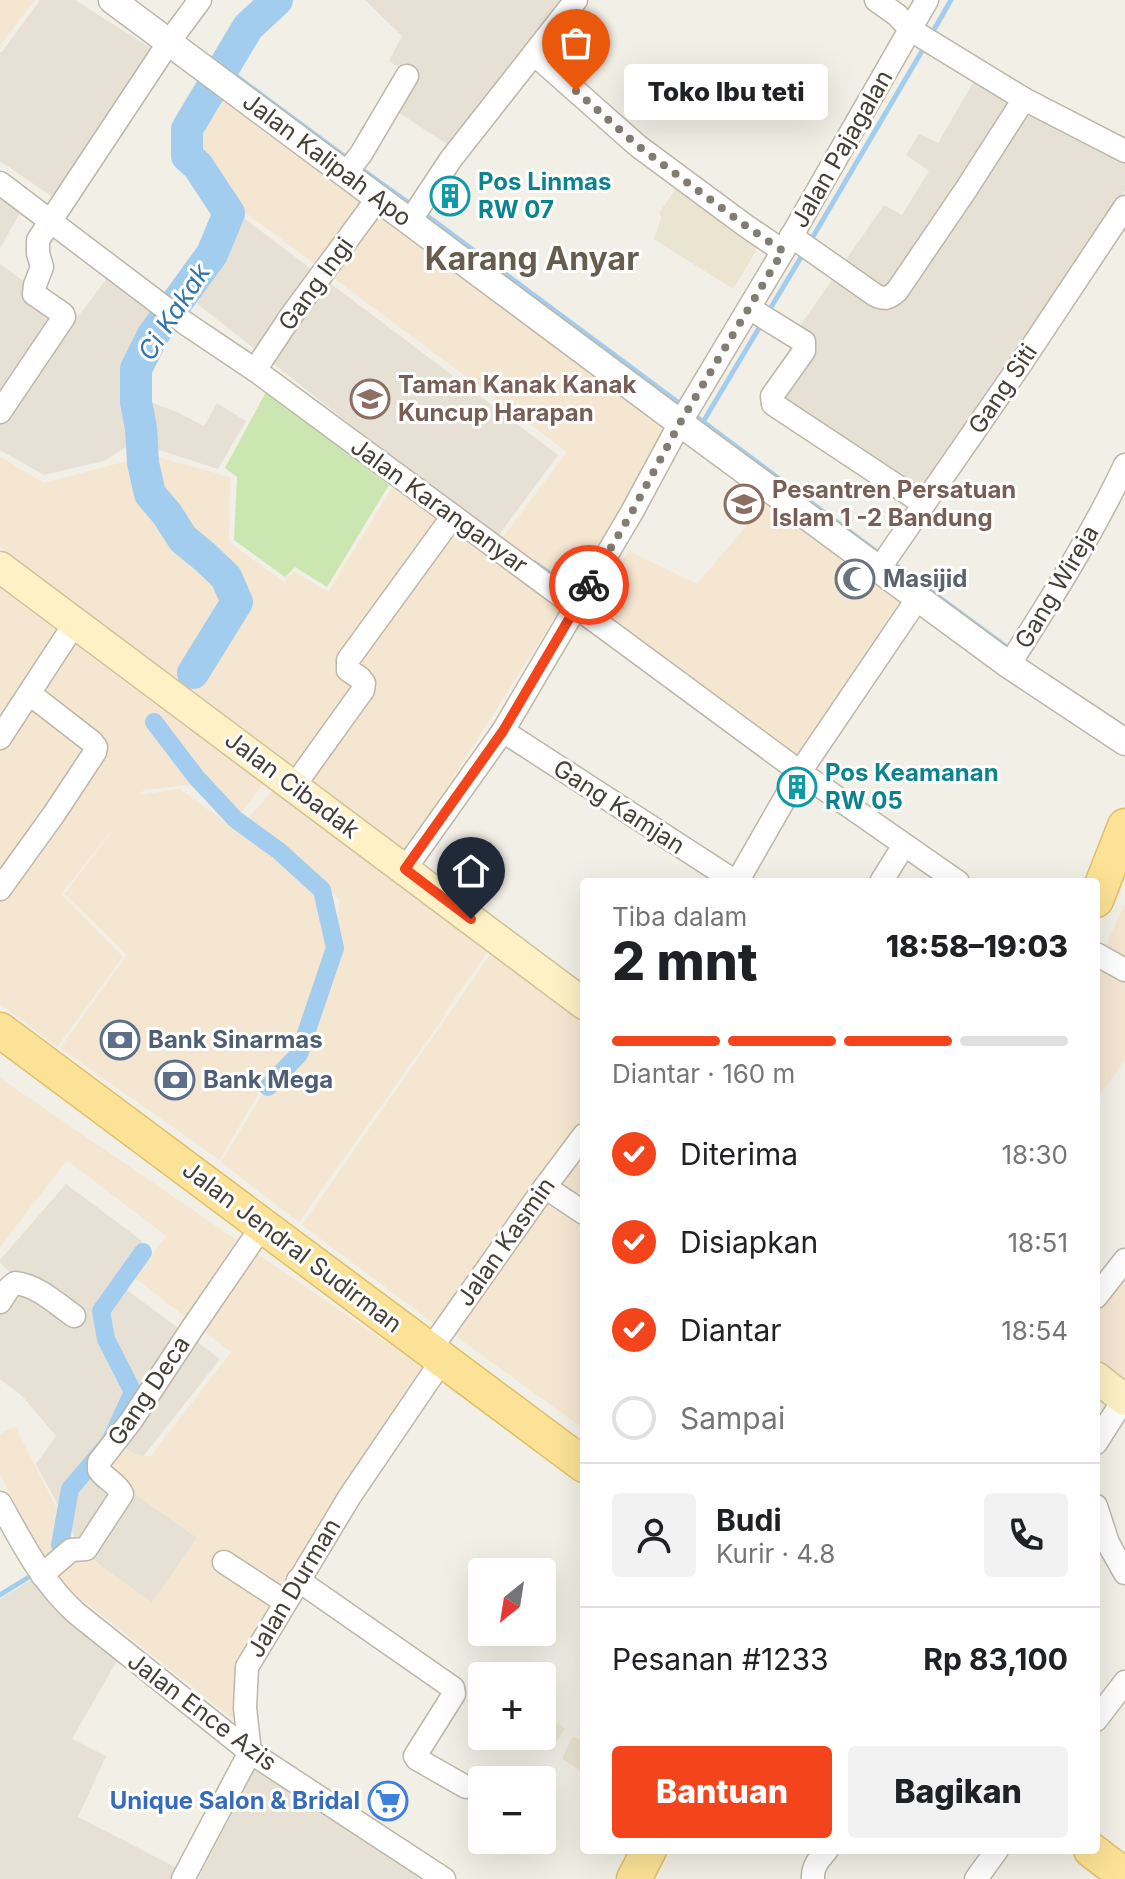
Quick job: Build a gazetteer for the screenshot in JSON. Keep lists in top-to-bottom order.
{
  "streets": {
    "main road": ["Jalan Cibadak", "Jalan Jendral Sudirman"],
    "street": [
      "Jalan Pajagalan",
      "Jalan Kalipah Apo",
      "Gang Ingi",
      "Gang Siti",
      "Jalan Karanganyar",
      "Gang Wireja",
      "Gang Kamjan",
      "Jalan Kasmin",
      "Gang Deca",
      "Jalan Durman",
      "Jalan Ence Azis"
    ]
  },
  "crossings": [
    ["Jalan Pajagalan", "Jalan Kalipah Apo"],
    ["Jalan Pajagalan", "Jalan Karanganyar"],
    ["Jalan Pajagalan", "Jalan Cibadak"],
    ["Jalan Pajagalan", "Gang Kamjan"],
    ["Jalan Kalipah Apo", "Gang Ingi"],
    ["Jalan Kalipah Apo", "Gang Siti"],
    ["Jalan Kalipah Apo", "Gang Wireja"],
    ["Gang Ingi", "Jalan Karanganyar"],
    ["Jalan Kasmin", "Jalan Jendral Sudirman"],
    ["Jalan Kasmin", "Jalan Durman"],
    ["Jalan Jendral Sudirman", "Gang Deca"],
    ["Jalan Jendral Sudirman", "Jalan Durman"],
    ["Gang Deca", "Jalan Ence Azis"],
    ["Jalan Durman", "Jalan Ence Azis"]
  ],
  "districts": ["Karang Anyar"],
  "water": ["Ci Kakak"],
  "places": {
    "other": ["Toko Ibu teti"],
    "building": ["Pos Linmas RW 07", "Pos Keamanan RW 05"],
    "school or university": ["Taman Kanak Kanak Kuncup Harapan", "Pesantren Persatuan Islam 1 -2 Bandung"],
    "mosque": ["Masijid"],
    "bank": ["Bank Sinarmas", "Bank Mega"],
    "supermarket": ["Unique Salon & Bridal"]
  },
  "north": "bottom left",
  "page": {
    "bubble": "Toko Ibu teti",
    "heading": ["2 mnt", "Tiba dalam", "18:58–19:03"],
    "panel": [
      "Budi",
      "Kurir · 4.8",
      "Pesanan #1233",
      "Rp 83,100"
    ],
    "bar": "Diantar · 160 m",
    "list": [
      ["Diterima", "18:30"],
      ["Disiapkan", "18:51"],
      ["Diantar", "18:54"],
      "Sampai"
    ],
    "map_buttons": ["+", "−"],
    "buttons": ["Bantuan", "Bagikan"]
  }
}
